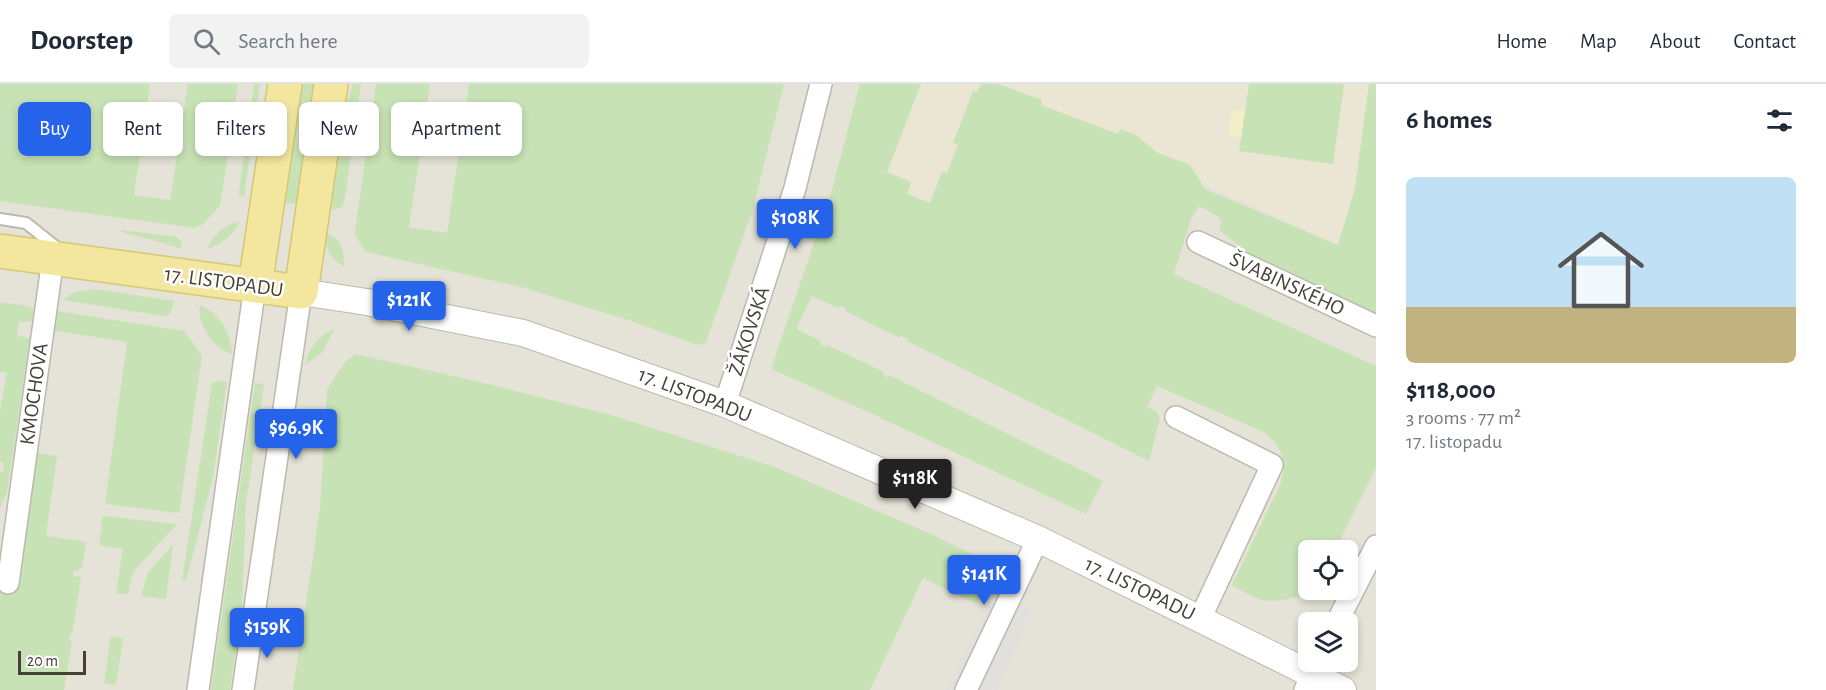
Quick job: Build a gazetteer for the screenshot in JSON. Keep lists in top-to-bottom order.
{
  "streets": {
    "main road": ["17. LISTOPADU"],
    "street": ["ŠVABINSKÉHO", "ŽÁKOVSKÁ", "KMOCHOVA"]
  },
  "crossings": [
    ["17. LISTOPADU", "ŽÁKOVSKÁ"],
    ["17. LISTOPADU", "KMOCHOVA"]
  ],
  "scale_bar": "20 m",
  "page": {
    "header": "Doorstep",
    "search": "Search here",
    "nav": [
      "Home",
      "Map",
      "About",
      "Contact"
    ],
    "heading": "6 homes",
    "chip": [
      "Buy",
      "Rent",
      "Filters",
      "New",
      "Apartment"
    ],
    "list": [
      {
        "name": "$118,000",
        "note": "3 rooms · 77 m² · 17. listopadu"
      }
    ],
    "price": [
      "$108K",
      "$121K",
      "$96.9K",
      "$118K",
      "$141K",
      "$159K"
    ],
    "scale": "20 m"
  }
}
